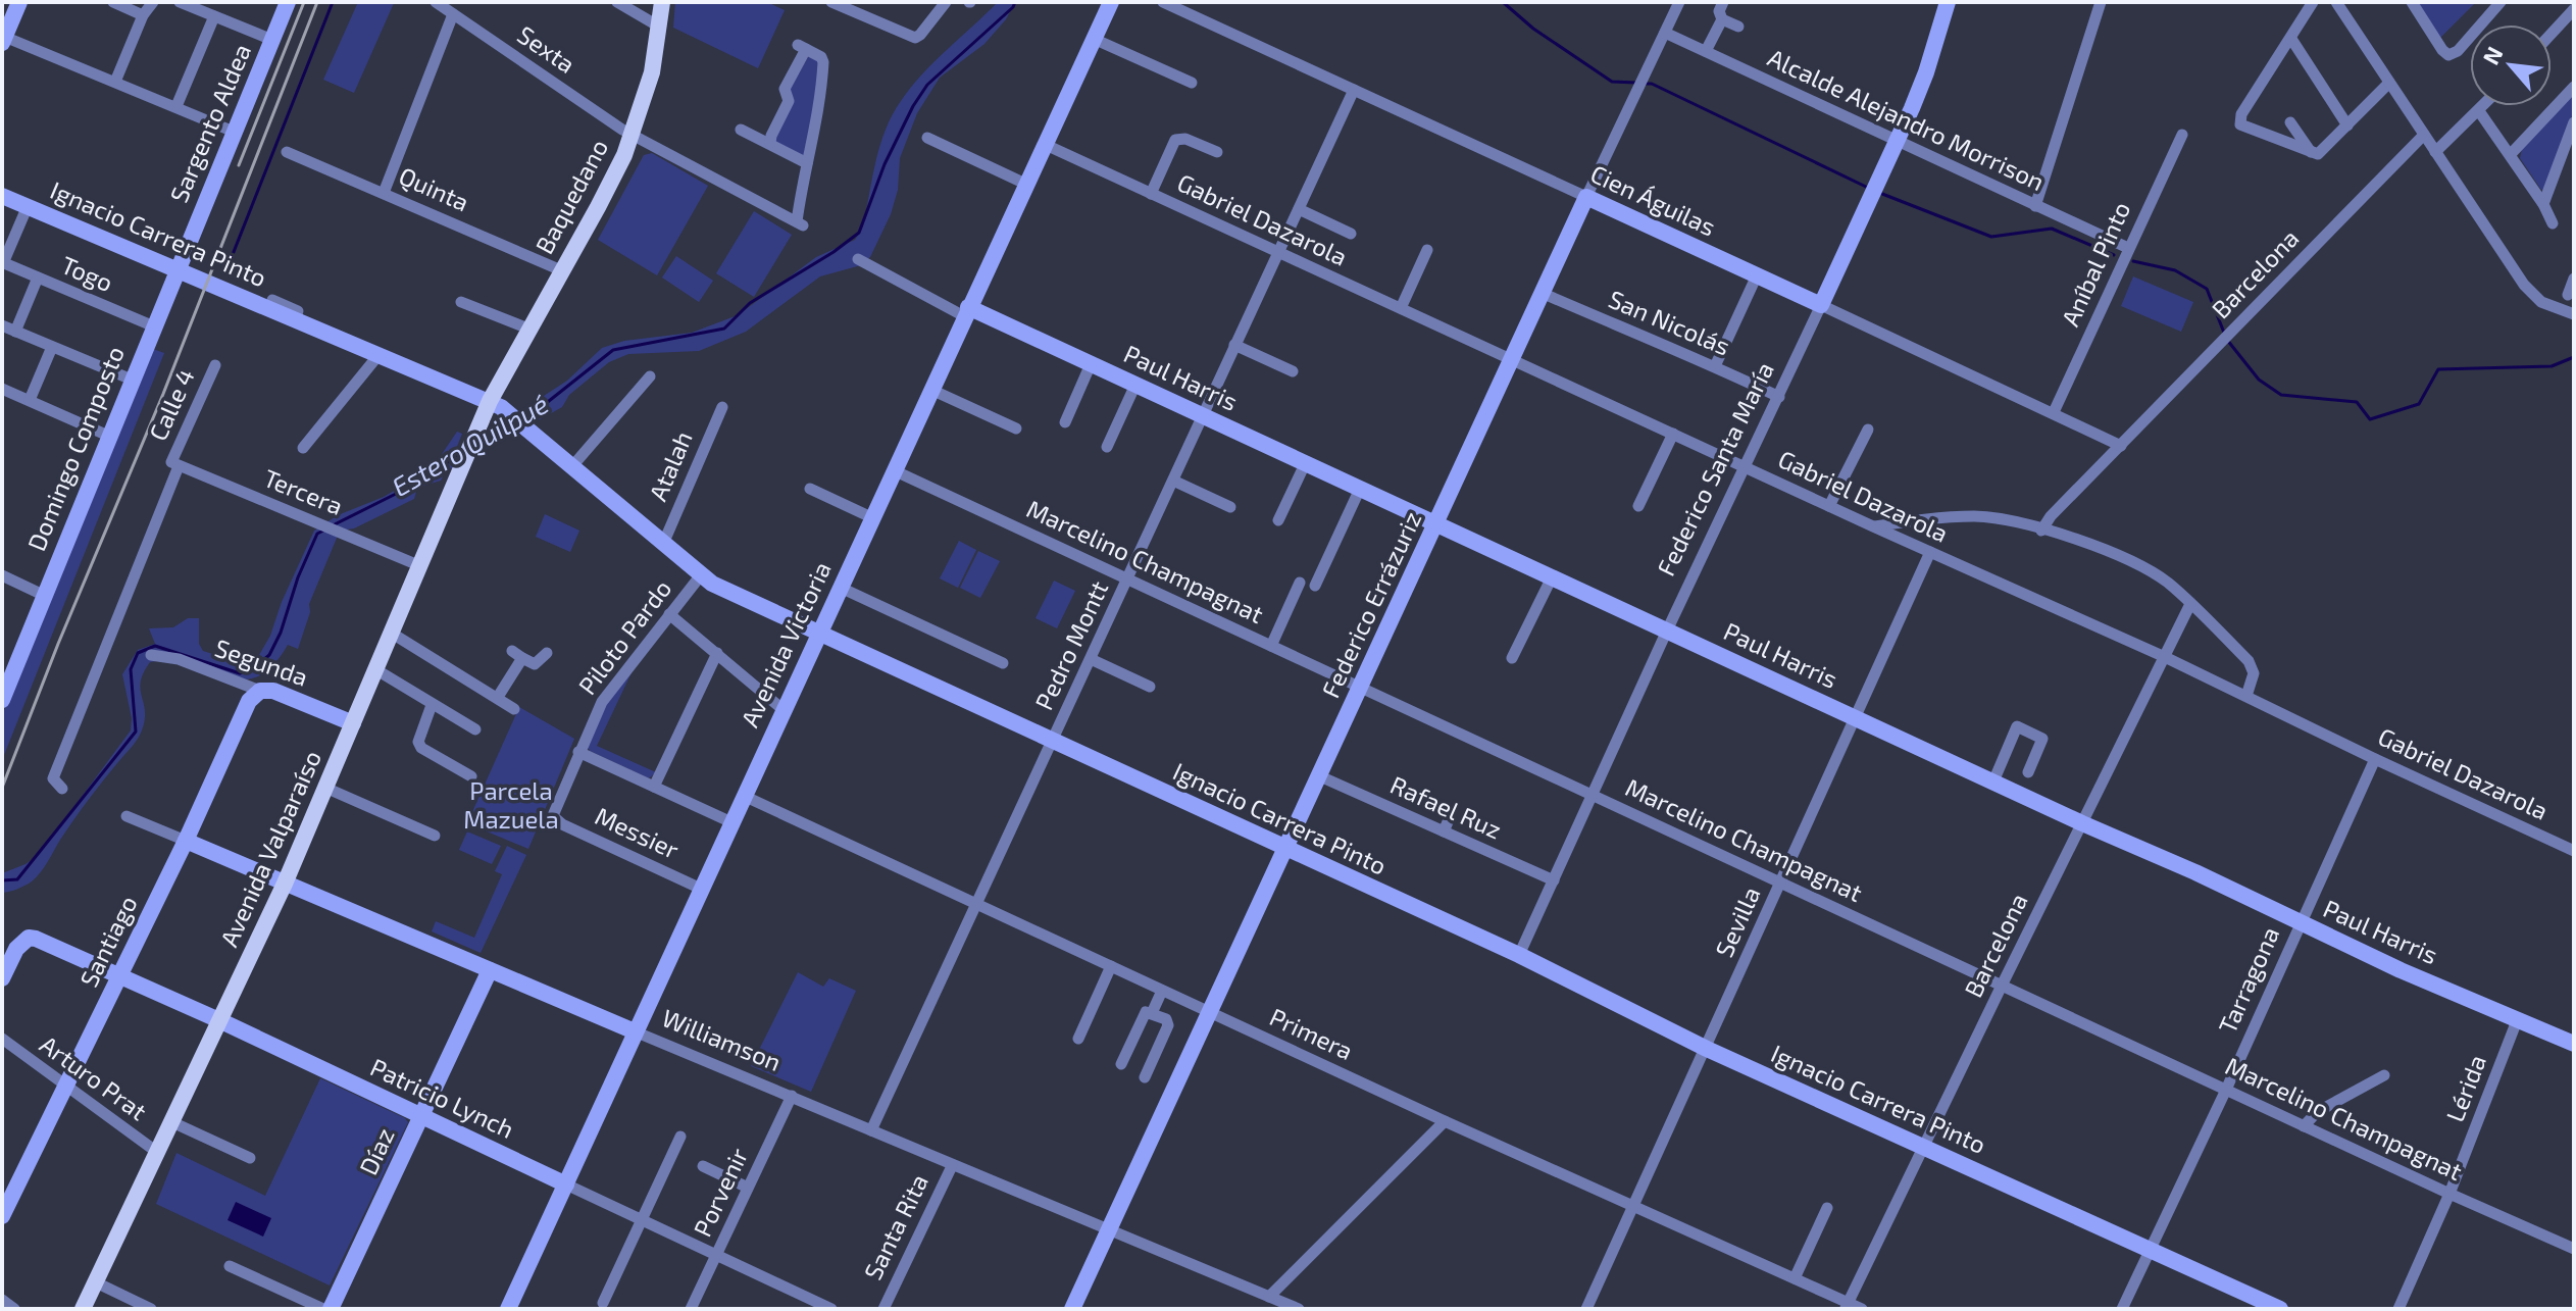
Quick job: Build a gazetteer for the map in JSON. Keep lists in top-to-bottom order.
{
  "streets": {
    "main road": ["Baquedano", "Avenida Valparaíso"],
    "street": [
      "Sexta",
      "Alcalde Alejandro Morrison",
      "Sargento Aldea",
      "Quinta",
      "Cien Águilas",
      "Gabriel Dazarola",
      "Ignacio Carrera Pinto",
      "Aníbal Pinto",
      "Togo",
      "Barcelona",
      "San Nicolás",
      "Paul Harris",
      "Calle 4",
      "Domingo Composto",
      "Atalah",
      "Federico Santa María",
      "Tercera",
      "Marcelino Champagnat",
      "Federico Errázuriz",
      "Piloto Pardo",
      "Avenida Victoria",
      "Pedro Montt",
      "Segunda",
      "Rafael Ruz",
      "Messier",
      "Sevilla",
      "Santiago",
      "Tarragona",
      "Primera",
      "Williamson",
      "Arturo Prat",
      "Lérida",
      "Patricio Lynch",
      "Díaz",
      "Porvenir",
      "Santa Rita"
    ]
  },
  "crossings": [
    ["Sexta", "Baquedano"],
    ["Alcalde Alejandro Morrison", "Aníbal Pinto"],
    ["Alcalde Alejandro Morrison", "Federico Santa María"],
    ["Alcalde Alejandro Morrison", "Federico Errázuriz"],
    ["Sargento Aldea", "Domingo Composto"],
    ["Quinta", "Baquedano"],
    ["Baquedano", "Ignacio Carrera Pinto"],
    ["Baquedano", "Avenida Valparaíso"],
    ["Cien Águilas", "Aníbal Pinto"],
    ["Cien Águilas", "Barcelona"],
    ["Cien Águilas", "Federico Santa María"],
    ["Cien Águilas", "Federico Errázuriz"],
    ["Cien Águilas", "Pedro Montt"],
    ["Gabriel Dazarola", "Barcelona"],
    ["Gabriel Dazarola", "Federico Santa María"],
    ["Gabriel Dazarola", "Federico Errázuriz"],
    ["Gabriel Dazarola", "Avenida Victoria"],
    ["Gabriel Dazarola", "Pedro Montt"],
    ["Gabriel Dazarola", "Sevilla"],
    ["Gabriel Dazarola", "Tarragona"],
    ["Ignacio Carrera Pinto", "Barcelona"],
    ["Ignacio Carrera Pinto", "Atalah"],
    ["Ignacio Carrera Pinto", "Federico Santa María"],
    ["Ignacio Carrera Pinto", "Federico Errázuriz"],
    ["Ignacio Carrera Pinto", "Piloto Pardo"],
    ["Ignacio Carrera Pinto", "Avenida Victoria"],
    ["Ignacio Carrera Pinto", "Pedro Montt"],
    ["Ignacio Carrera Pinto", "Avenida Valparaíso"],
    ["Ignacio Carrera Pinto", "Sevilla"],
    ["Ignacio Carrera Pinto", "Tarragona"],
    ["Togo", "Domingo Composto"],
    ["Barcelona", "Paul Harris"],
    ["Barcelona", "Marcelino Champagnat"],
    ["Barcelona", "Primera"],
    ["San Nicolás", "Federico Santa María"],
    ["San Nicolás", "Federico Errázuriz"],
    ["Paul Harris", "Federico Santa María"],
    ["Paul Harris", "Federico Errázuriz"],
    ["Paul Harris", "Avenida Victoria"],
    ["Paul Harris", "Pedro Montt"],
    ["Paul Harris", "Sevilla"],
    ["Paul Harris", "Tarragona"],
    ["Paul Harris", "Lérida"],
    ["Calle 4", "Tercera"],
    ["Federico Santa María", "Marcelino Champagnat"],
    ["Federico Santa María", "Rafael Ruz"],
    ["Tercera", "Avenida Valparaíso"],
    ["Marcelino Champagnat", "Federico Errázuriz"],
    ["Marcelino Champagnat", "Avenida Victoria"],
    ["Marcelino Champagnat", "Pedro Montt"],
    ["Marcelino Champagnat", "Sevilla"],
    ["Marcelino Champagnat", "Tarragona"],
    ["Marcelino Champagnat", "Lérida"],
    ["Federico Errázuriz", "Rafael Ruz"],
    ["Federico Errázuriz", "Primera"],
    ["Federico Errázuriz", "Williamson"],
    ["Piloto Pardo", "Messier"],
    ["Avenida Victoria", "Messier"],
    ["Avenida Victoria", "Primera"],
    ["Avenida Victoria", "Williamson"],
    ["Avenida Victoria", "Patricio Lynch"],
    ["Pedro Montt", "Primera"],
    ["Pedro Montt", "Williamson"],
    ["Segunda", "Avenida Valparaíso"],
    ["Segunda", "Santiago"],
    ["Avenida Valparaíso", "Williamson"],
    ["Avenida Valparaíso", "Arturo Prat"],
    ["Avenida Valparaíso", "Patricio Lynch"],
    ["Sevilla", "Primera"],
    ["Santiago", "Williamson"],
    ["Santiago", "Arturo Prat"],
    ["Santiago", "Patricio Lynch"],
    ["Williamson", "Díaz"],
    ["Williamson", "Porvenir"],
    ["Williamson", "Santa Rita"],
    ["Patricio Lynch", "Díaz"],
    ["Patricio Lynch", "Porvenir"]
  ],
  "water": ["Estero Quilpué"],
  "parks": ["Parcela Mazuela"],
  "north": "top left"
}
